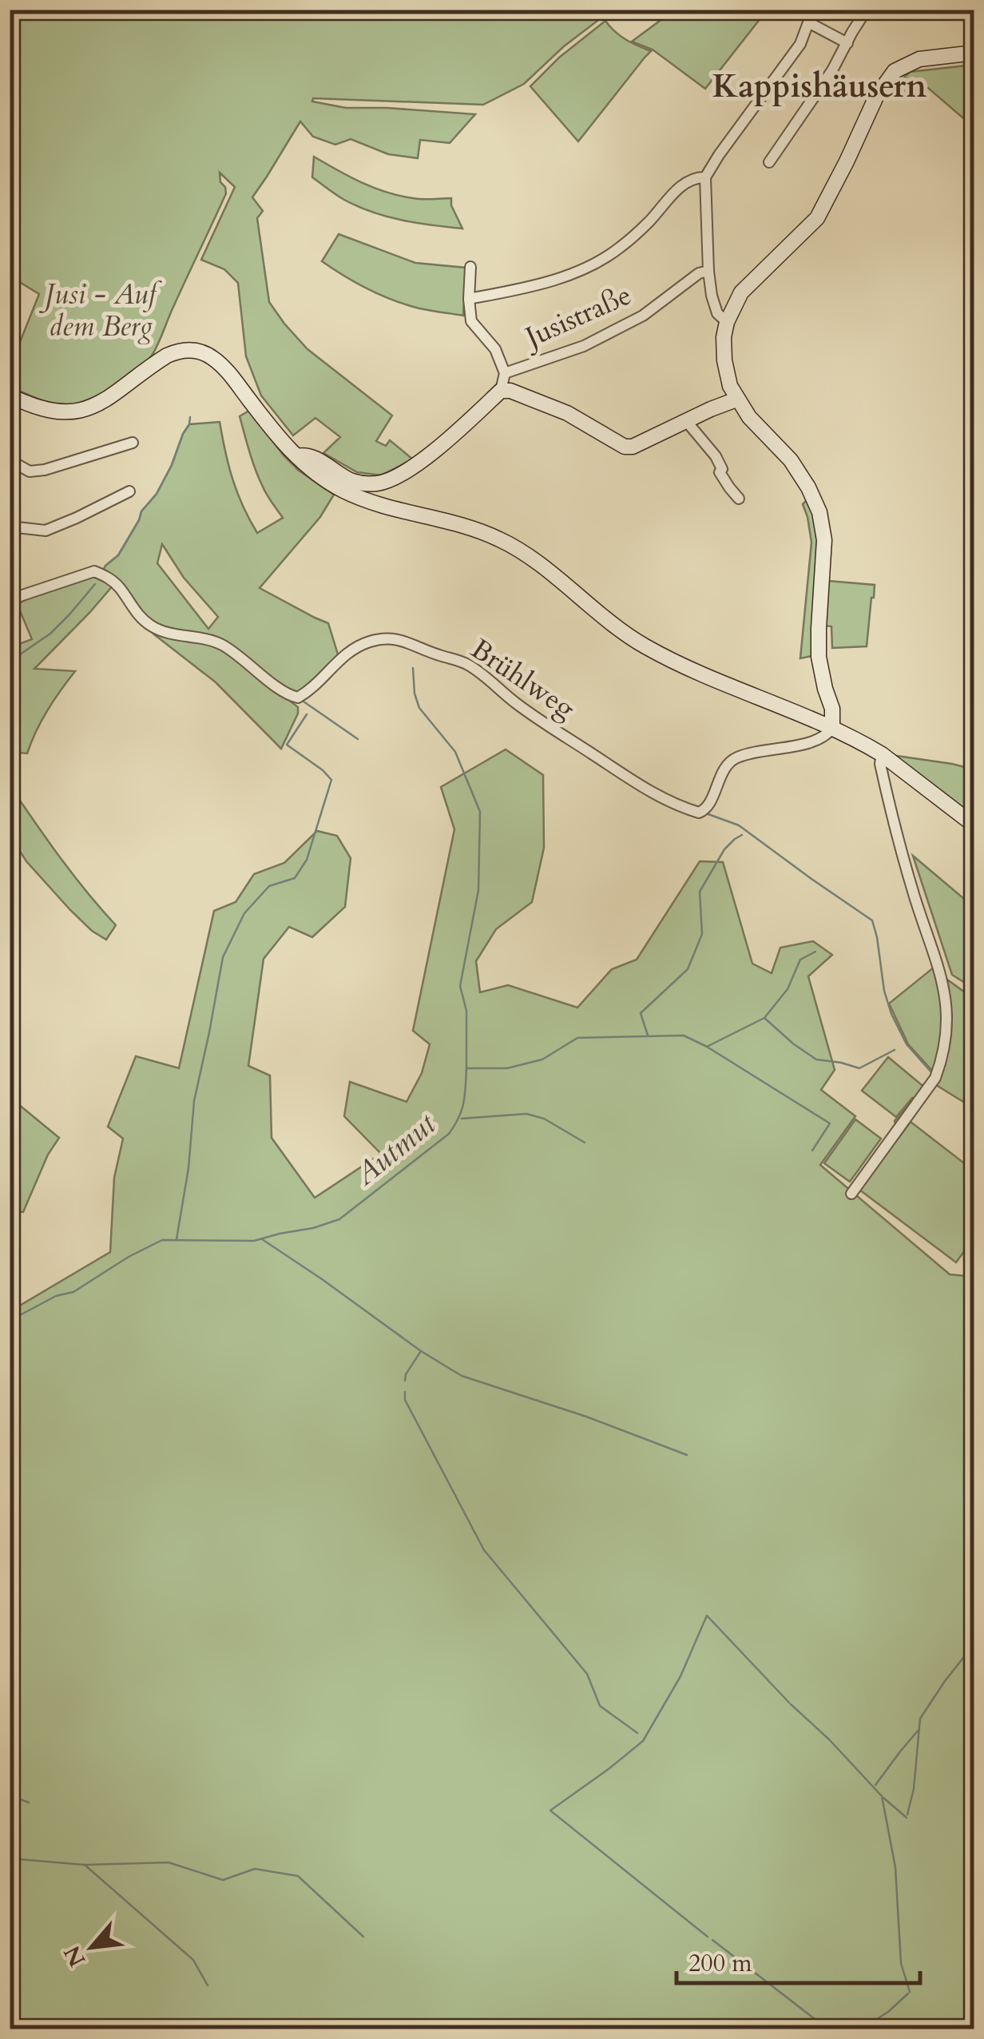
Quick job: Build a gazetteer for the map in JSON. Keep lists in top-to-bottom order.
{
  "streets": {
    "street": ["Jusistraße", "Brühlweg"]
  },
  "districts": ["Kappishäusern"],
  "water": ["Autmut"],
  "parks": ["Jusi - Auf dem Berg"],
  "scale_bar": "200 m",
  "north": "bottom left"
}
